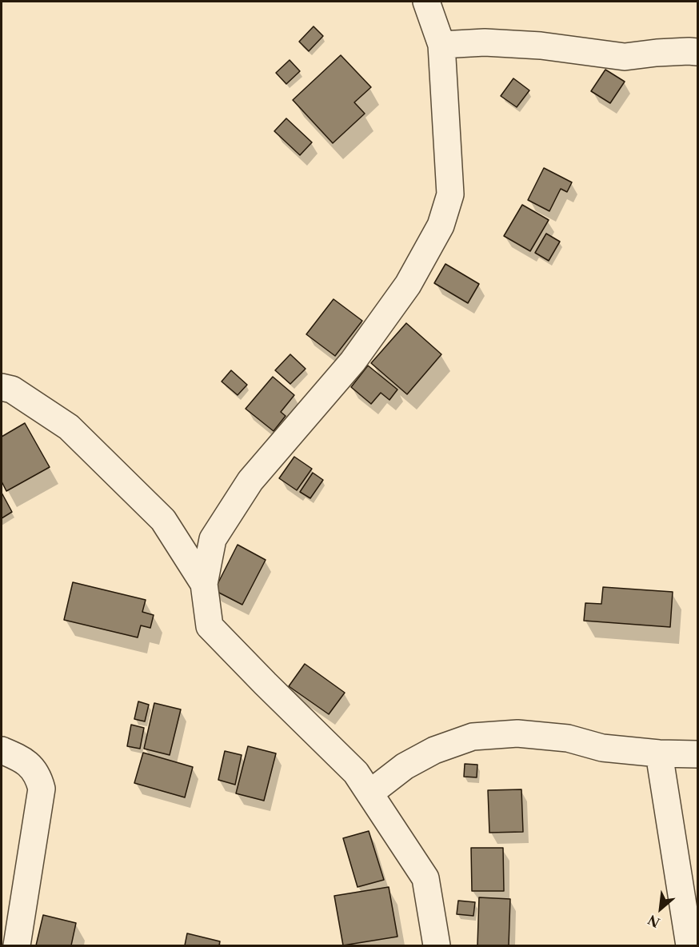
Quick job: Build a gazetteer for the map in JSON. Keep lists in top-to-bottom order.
{
  "north": "bottom left"
}
